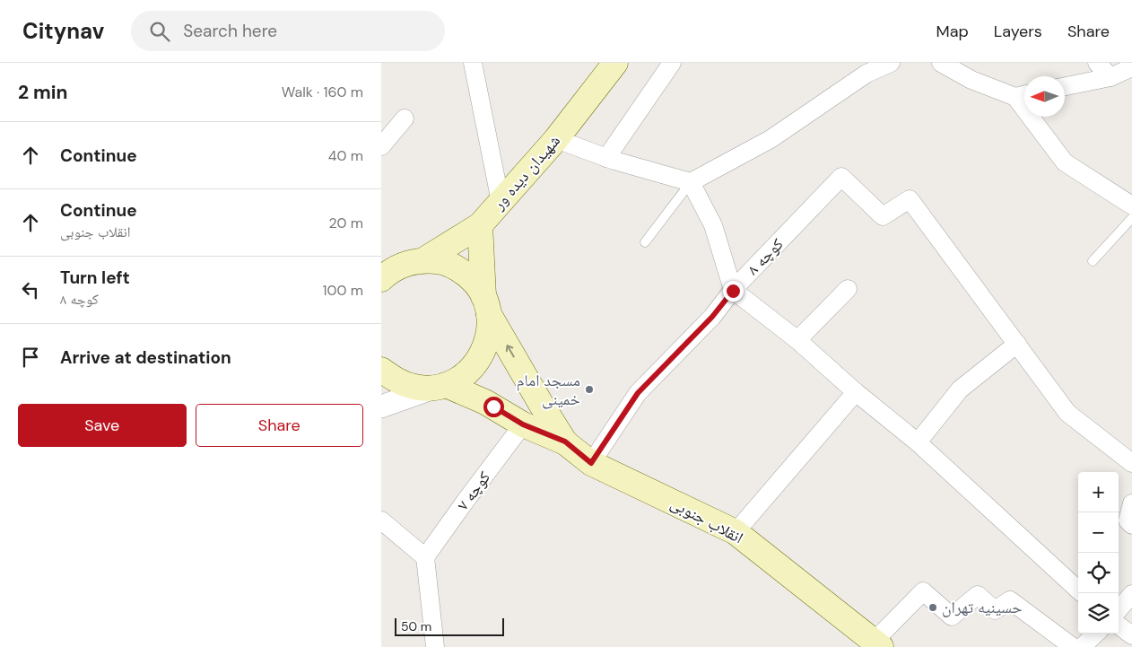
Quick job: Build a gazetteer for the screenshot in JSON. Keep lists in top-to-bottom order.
{
  "streets": {
    "main road": ["شهیدان دیده ور", "انقلاب جنوبی"],
    "street": ["کوچه ۸", "کوچه ۷"]
  },
  "crossings": [
    ["کوچه ۸", "انقلاب جنوبی"]
  ],
  "places": ["مسجد امام خمینی", "حسینیه تهران"],
  "scale_bar": "50 m",
  "north": "left",
  "page": {
    "header": "Citynav",
    "search": "Search here",
    "nav": ["Map", "Layers", "Share"],
    "heading": ["2 min", "Walk · 160 m"],
    "list": [
      ["Continue", "40 m"],
      ["Continue", "انقلاب جنوبی", "20 m"],
      ["Turn left", "کوچه ۸", "100 m"],
      "Arrive at destination"
    ],
    "buttons": ["Save", "Share"],
    "map_buttons": ["+", "−"],
    "scale": "50 m"
  }
}
